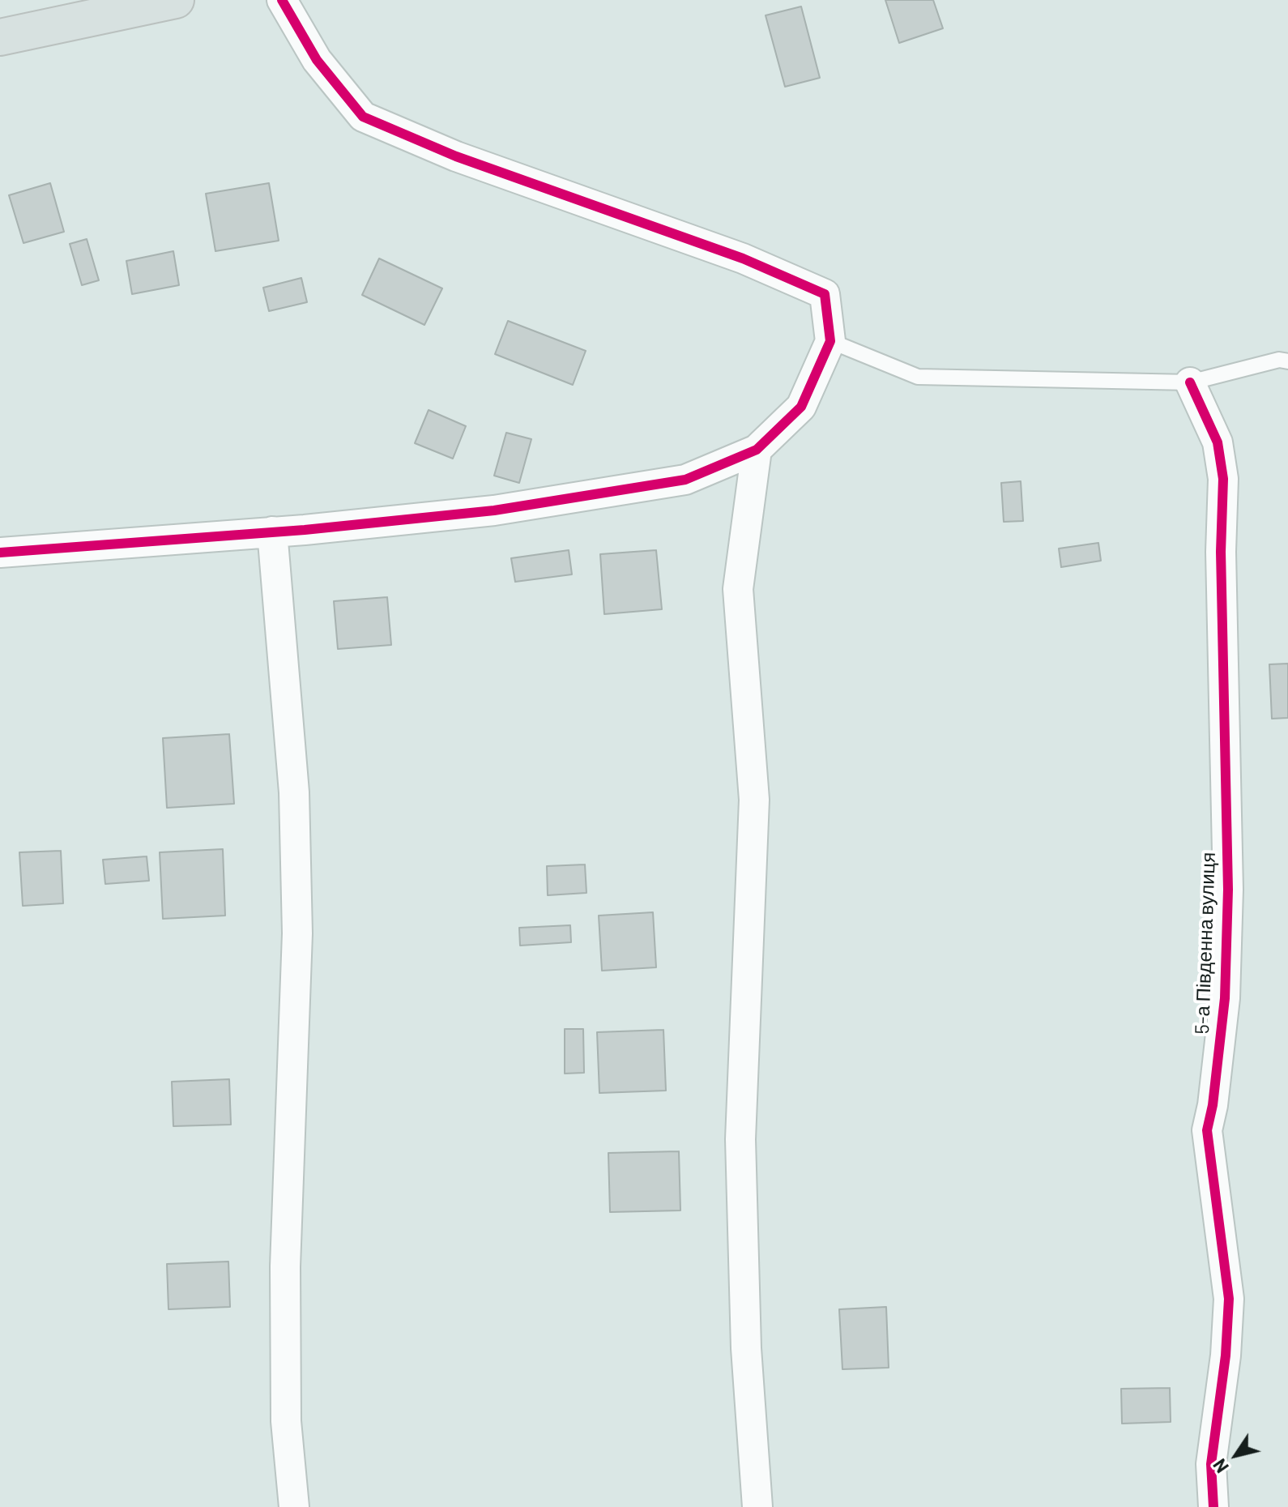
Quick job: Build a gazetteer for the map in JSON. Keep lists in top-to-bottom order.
{
  "streets": {
    "street": ["5-а Південна вулиця"]
  },
  "north": "bottom left"
}
